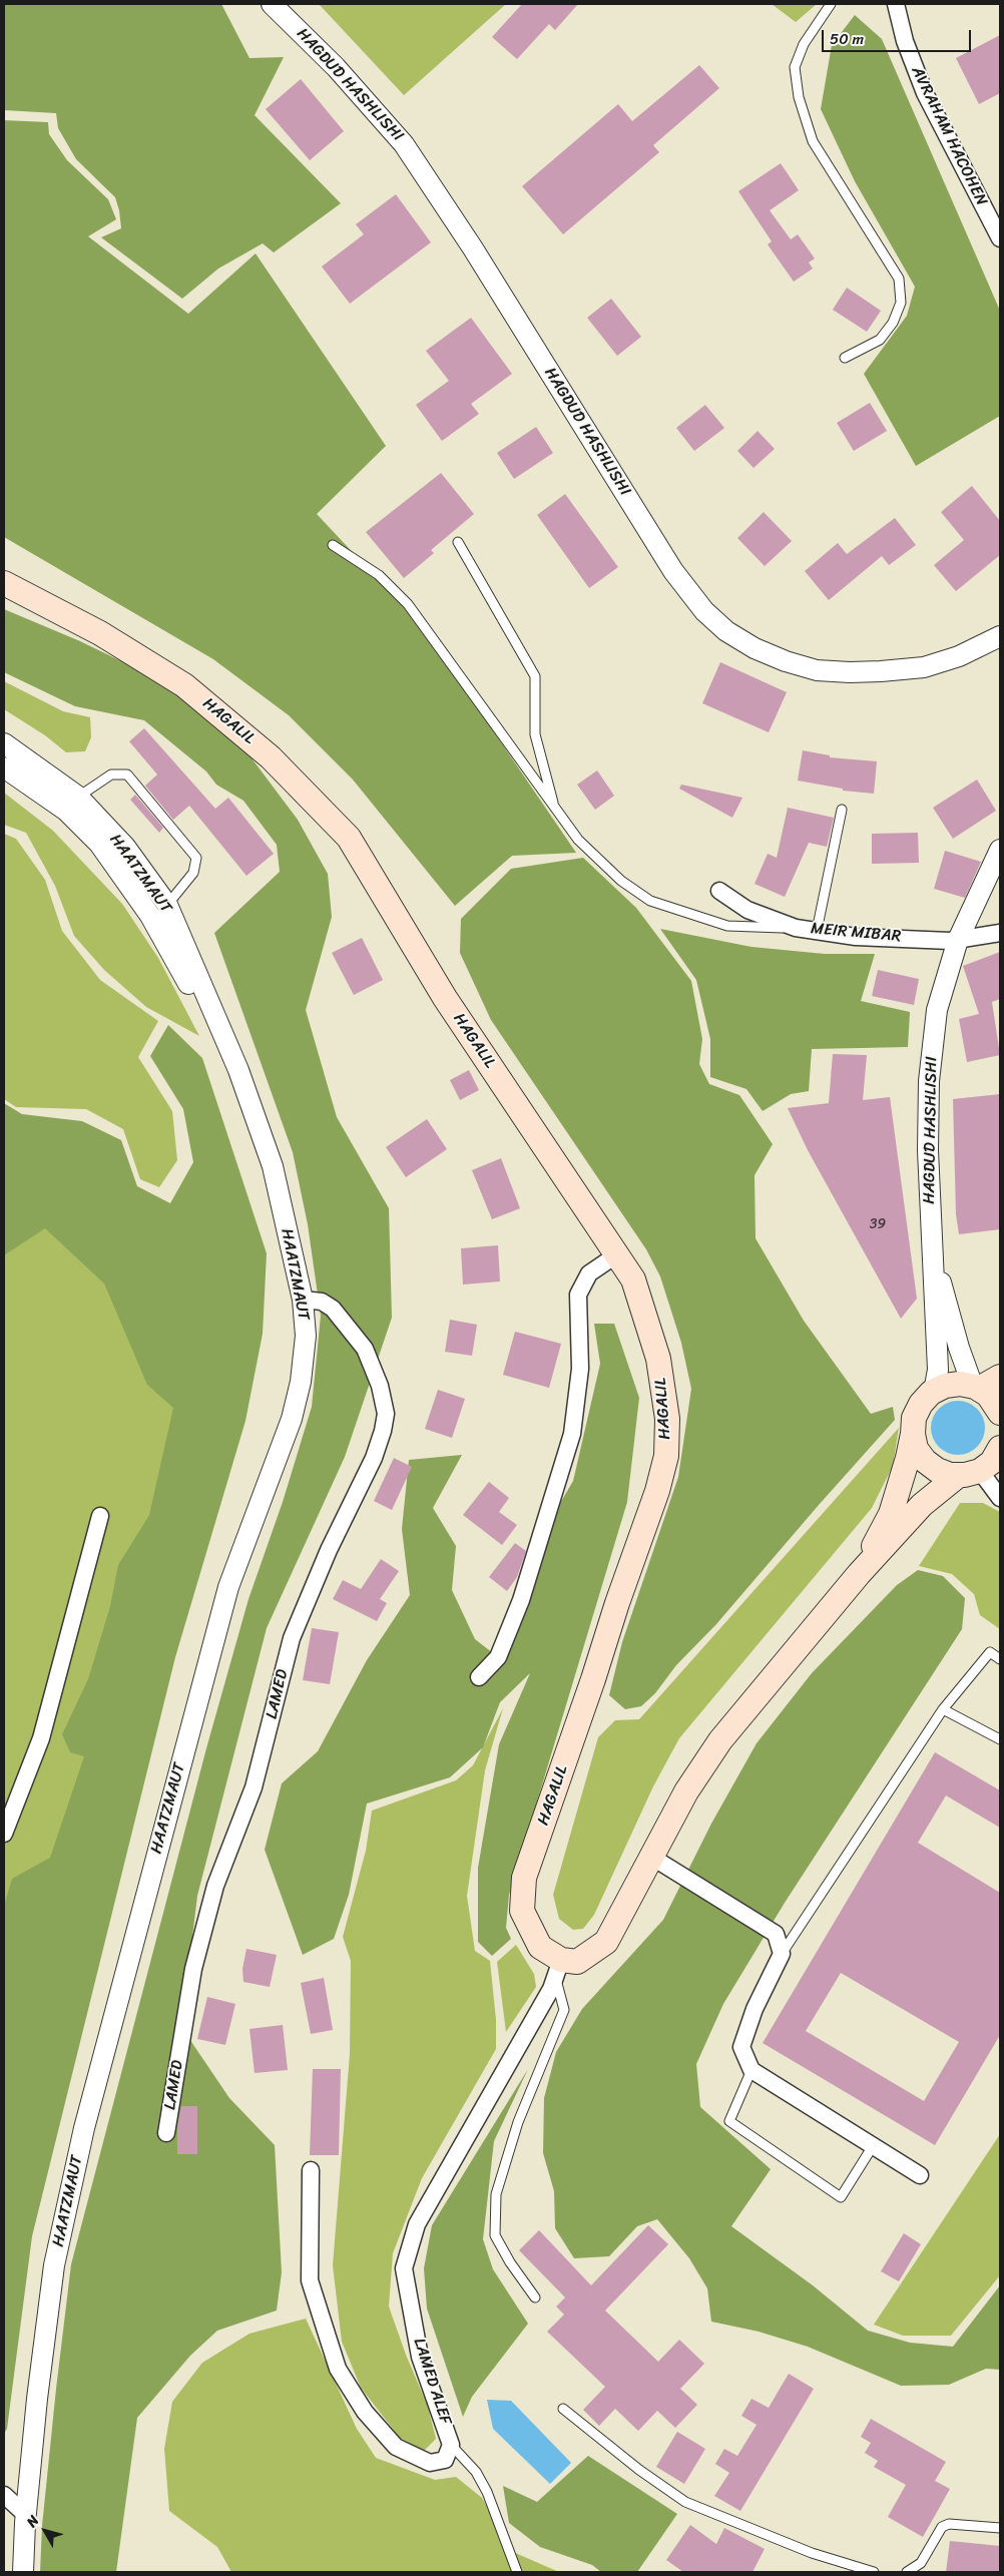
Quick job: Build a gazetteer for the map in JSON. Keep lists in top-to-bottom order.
{
  "streets": {
    "main road": ["HAGALIL"],
    "street": [
      "HAGDUD HASHLISHI",
      "AVRAHAM HACOHEN",
      "HAATZMAUT",
      "MEIR MIBAR",
      "LAMED",
      "LAMED ALEF"
    ]
  },
  "crossings": [
    ["HAGDUD HASHLISHI", "MEIR MIBAR"],
    ["HAGALIL", "LAMED ALEF"],
    ["HAATZMAUT", "LAMED"]
  ],
  "house_numbers": ["39"],
  "scale_bar": "50 m",
  "north": "top left"
}
